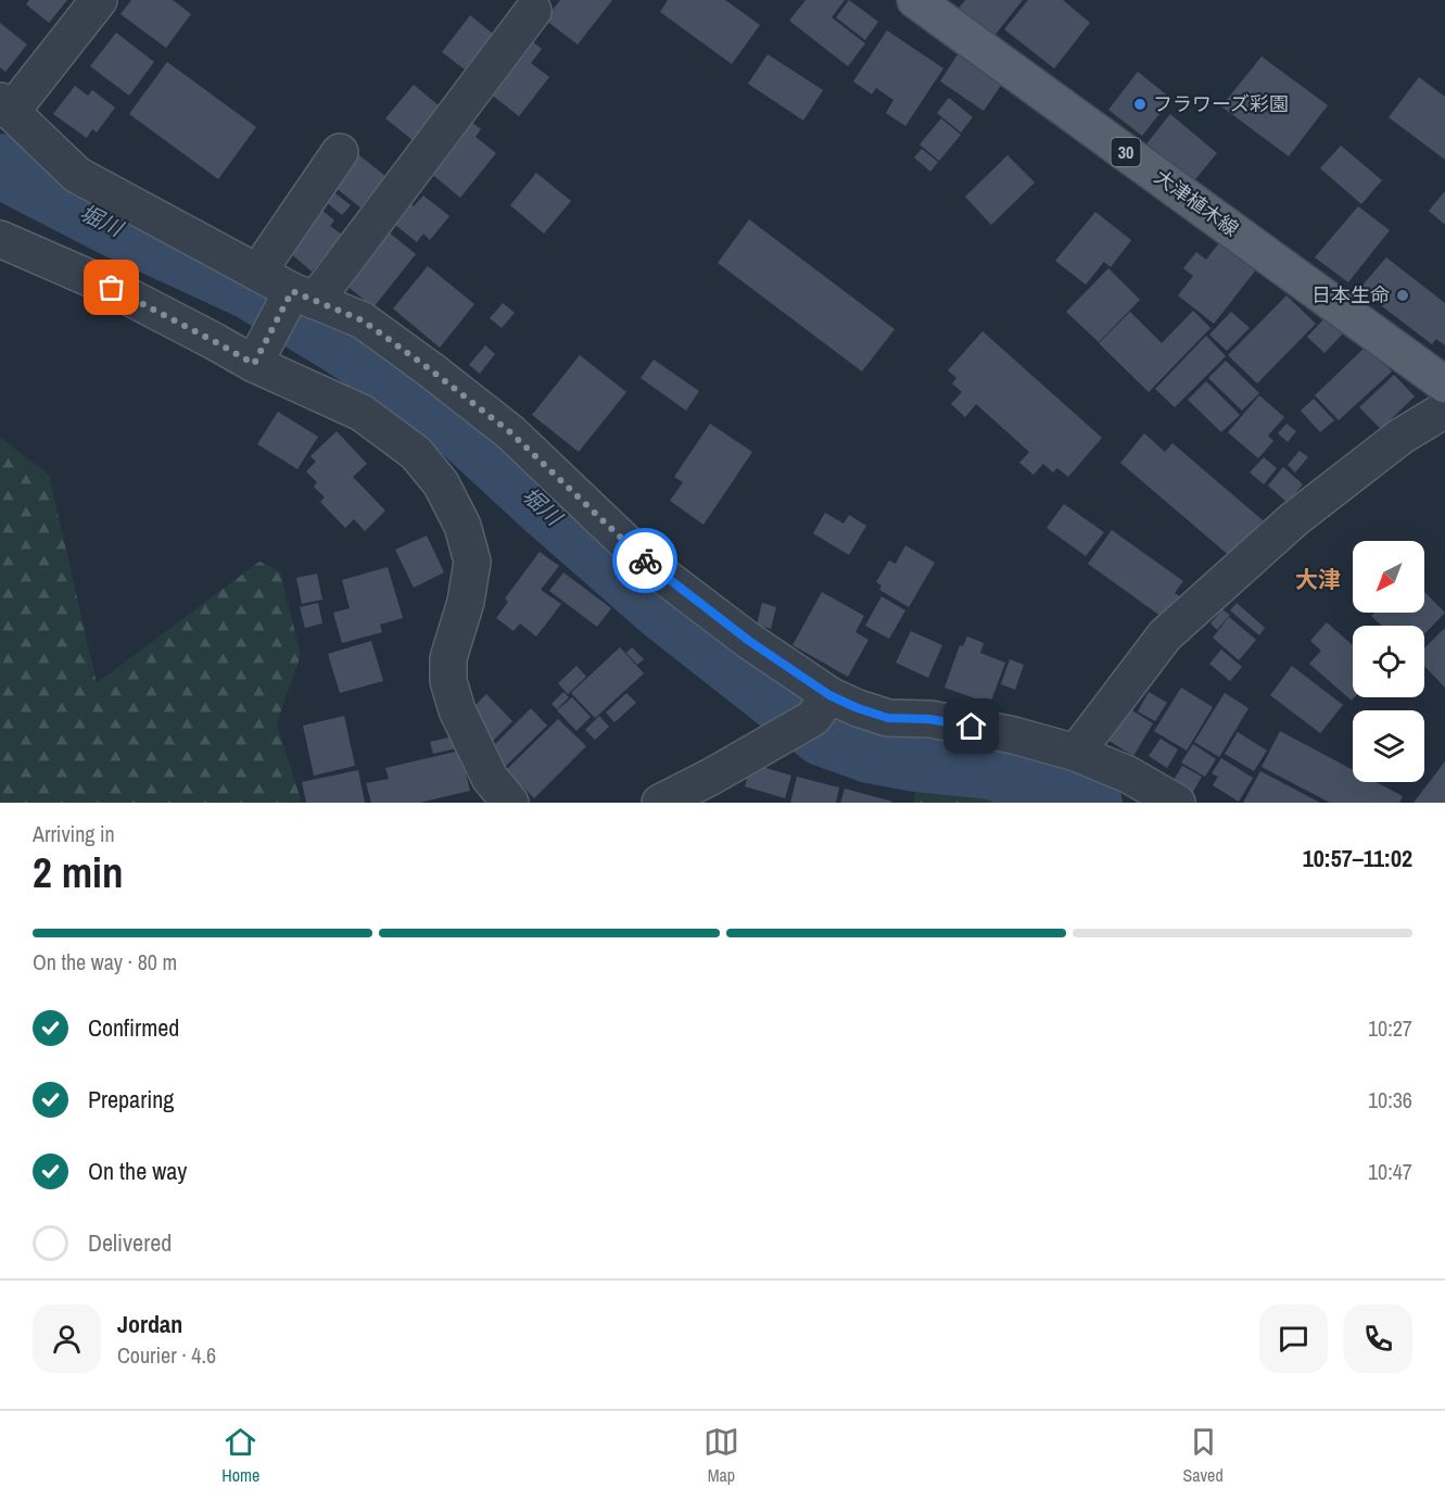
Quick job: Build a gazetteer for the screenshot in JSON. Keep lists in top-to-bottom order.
{
  "streets": {
    "main road": ["30", "大津植木線"]
  },
  "districts": ["大津"],
  "water": ["堀川"],
  "places": ["フラワーズ彩園", "日本生命"],
  "north": "bottom left",
  "page": {
    "heading": ["2 min", "Arriving in", "10:57–11:02"],
    "panel": ["Jordan", "Courier · 4.6"],
    "bar": "On the way · 80 m",
    "list": [
      ["Confirmed", "10:27"],
      ["Preparing", "10:36"],
      ["On the way", "10:47"],
      "Delivered"
    ],
    "tabs": ["Home", "Map", "Saved"]
  }
}
